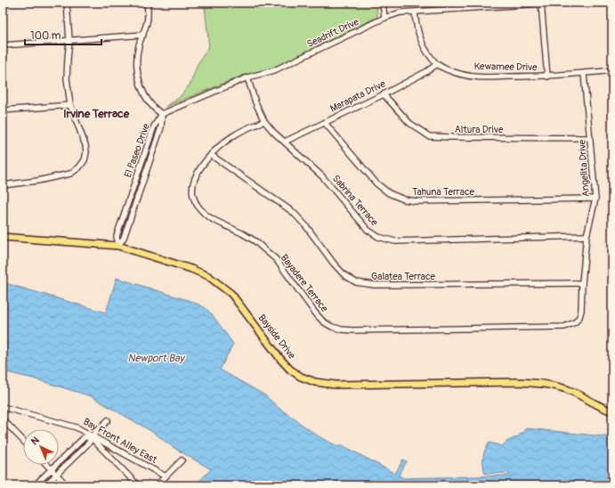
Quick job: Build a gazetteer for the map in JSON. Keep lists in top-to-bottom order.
{
  "streets": {
    "main road": ["Bayside Drive"],
    "street": [
      "Seadrift Drive",
      "Kewamee Drive",
      "Marapata Drive",
      "Altura Drive",
      "El Paseo Drive",
      "Angelita Drive",
      "Tahuna Terrace",
      "Sabrina Terrace",
      "Galatea Terrace",
      "Bayadere Terrace",
      "Bay Front Alley East"
    ]
  },
  "crossings": [
    ["Seadrift Drive", "Kewamee Drive"],
    ["Seadrift Drive", "El Paseo Drive"],
    ["Seadrift Drive", "Sabrina Terrace"],
    ["Kewamee Drive", "Marapata Drive"],
    ["Kewamee Drive", "Angelita Drive"],
    ["Marapata Drive", "Altura Drive"],
    ["Marapata Drive", "Tahuna Terrace"],
    ["Marapata Drive", "Sabrina Terrace"],
    ["Altura Drive", "Angelita Drive"],
    ["El Paseo Drive", "Bayside Drive"],
    ["Angelita Drive", "Tahuna Terrace"],
    ["Angelita Drive", "Sabrina Terrace"],
    ["Angelita Drive", "Galatea Terrace"],
    ["Angelita Drive", "Bayadere Terrace"],
    ["Sabrina Terrace", "Bayadere Terrace"],
    ["Galatea Terrace", "Bayadere Terrace"]
  ],
  "districts": ["Irvine Terrace"],
  "water": ["Newport Bay"],
  "scale_bar": "100 m",
  "north": "top left"
}
